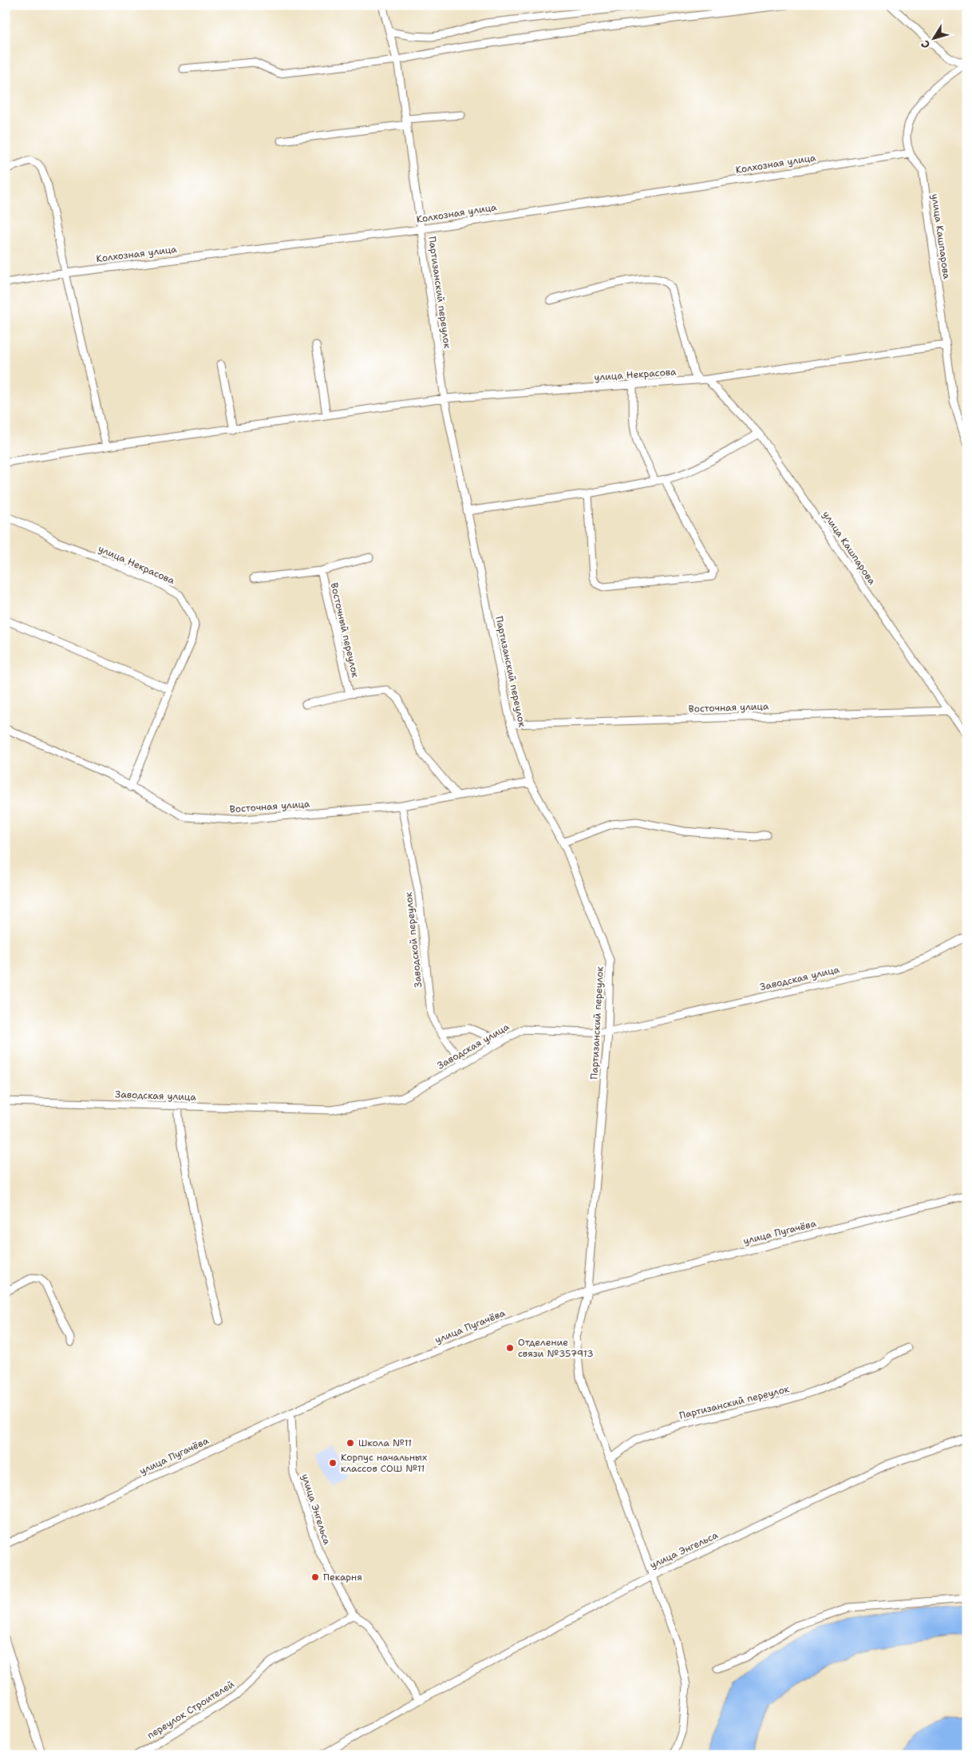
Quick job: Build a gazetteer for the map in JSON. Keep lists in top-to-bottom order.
{
  "streets": {
    "street": [
      "Колхозная улица",
      "улица Кашпарова",
      "Партизанский переулок",
      "улица Некрасова",
      "Восточный переулок",
      "Восточная улица",
      "Заводской переулок",
      "Заводская улица",
      "улица Пугачёва",
      "улица Энгельса",
      "переулок Строителей"
    ]
  },
  "crossings": [
    ["Колхозная улица", "улица Кашпарова"],
    ["Колхозная улица", "Партизанский переулок"],
    ["улица Кашпарова", "улица Некрасова"],
    ["улица Кашпарова", "Восточная улица"],
    ["Партизанский переулок", "улица Некрасова"],
    ["Партизанский переулок", "Восточная улица"],
    ["Партизанский переулок", "Заводская улица"],
    ["Партизанский переулок", "улица Пугачёва"],
    ["Партизанский переулок", "улица Энгельса"],
    ["улица Некрасова", "Восточная улица"],
    ["Восточная улица", "Заводской переулок"],
    ["Заводской переулок", "Заводская улица"],
    ["улица Пугачёва", "улица Энгельса"],
    ["улица Энгельса", "переулок Строителей"]
  ],
  "places": [
    "Отделение связи №357913",
    "Школа №11",
    "Корпус начальных классов СОШ №11",
    "Пекарня"
  ],
  "north": "bottom left"
}
